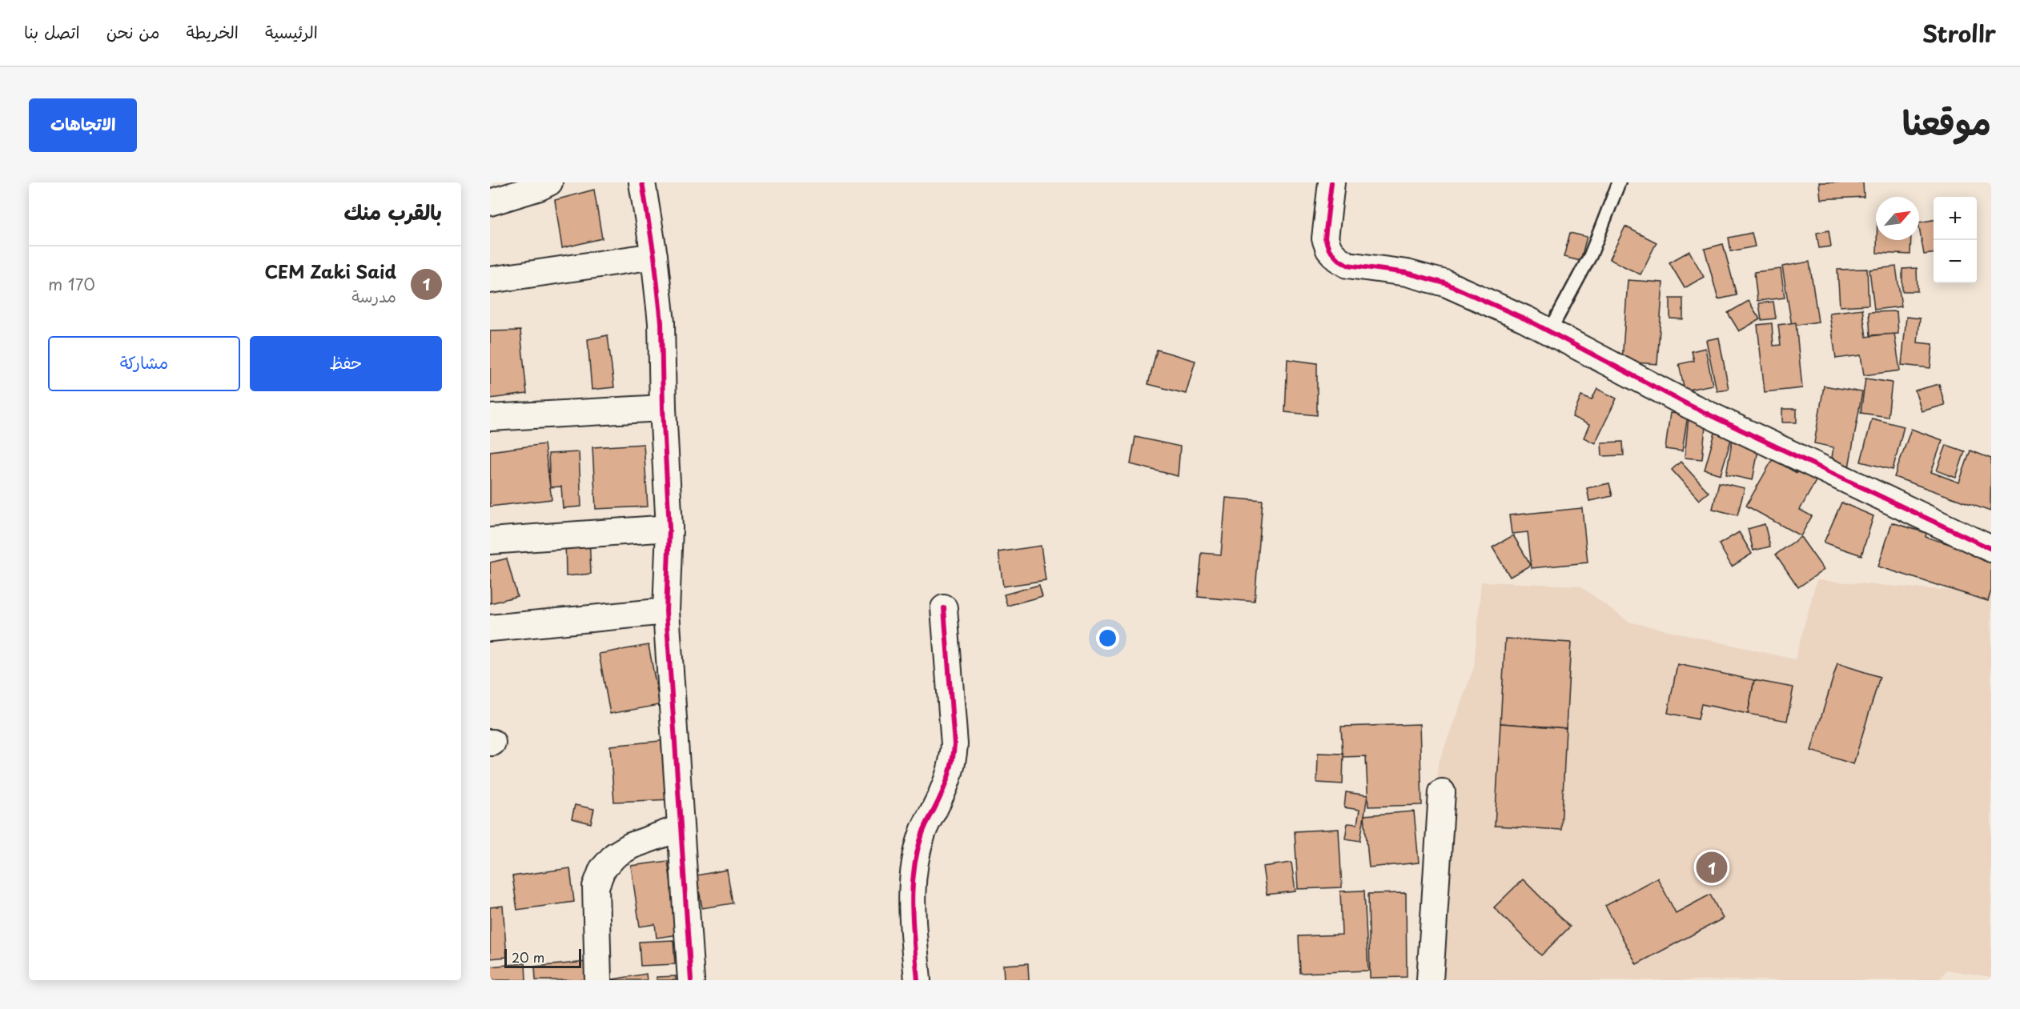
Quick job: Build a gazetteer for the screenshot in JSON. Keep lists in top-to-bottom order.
{
  "scale_bar": "20 m",
  "north": "top right",
  "page": {
    "header": "Strollr",
    "nav": [
      "الرئيسية",
      "الخريطة",
      "من نحن",
      "اتصل بنا"
    ],
    "title": "موقعنا",
    "buttons": [
      "الاتجاهات",
      ["حفظ", "مشاركة"]
    ],
    "heading": "بالقرب منك",
    "map_buttons": ["+", "−"],
    "list": [
      {
        "mark": "1",
        "name": "CEM Zaki Said",
        "note": "مدرسة",
        "value": "170 m"
      }
    ],
    "pins": "1",
    "scale": "20 m"
  }
}
